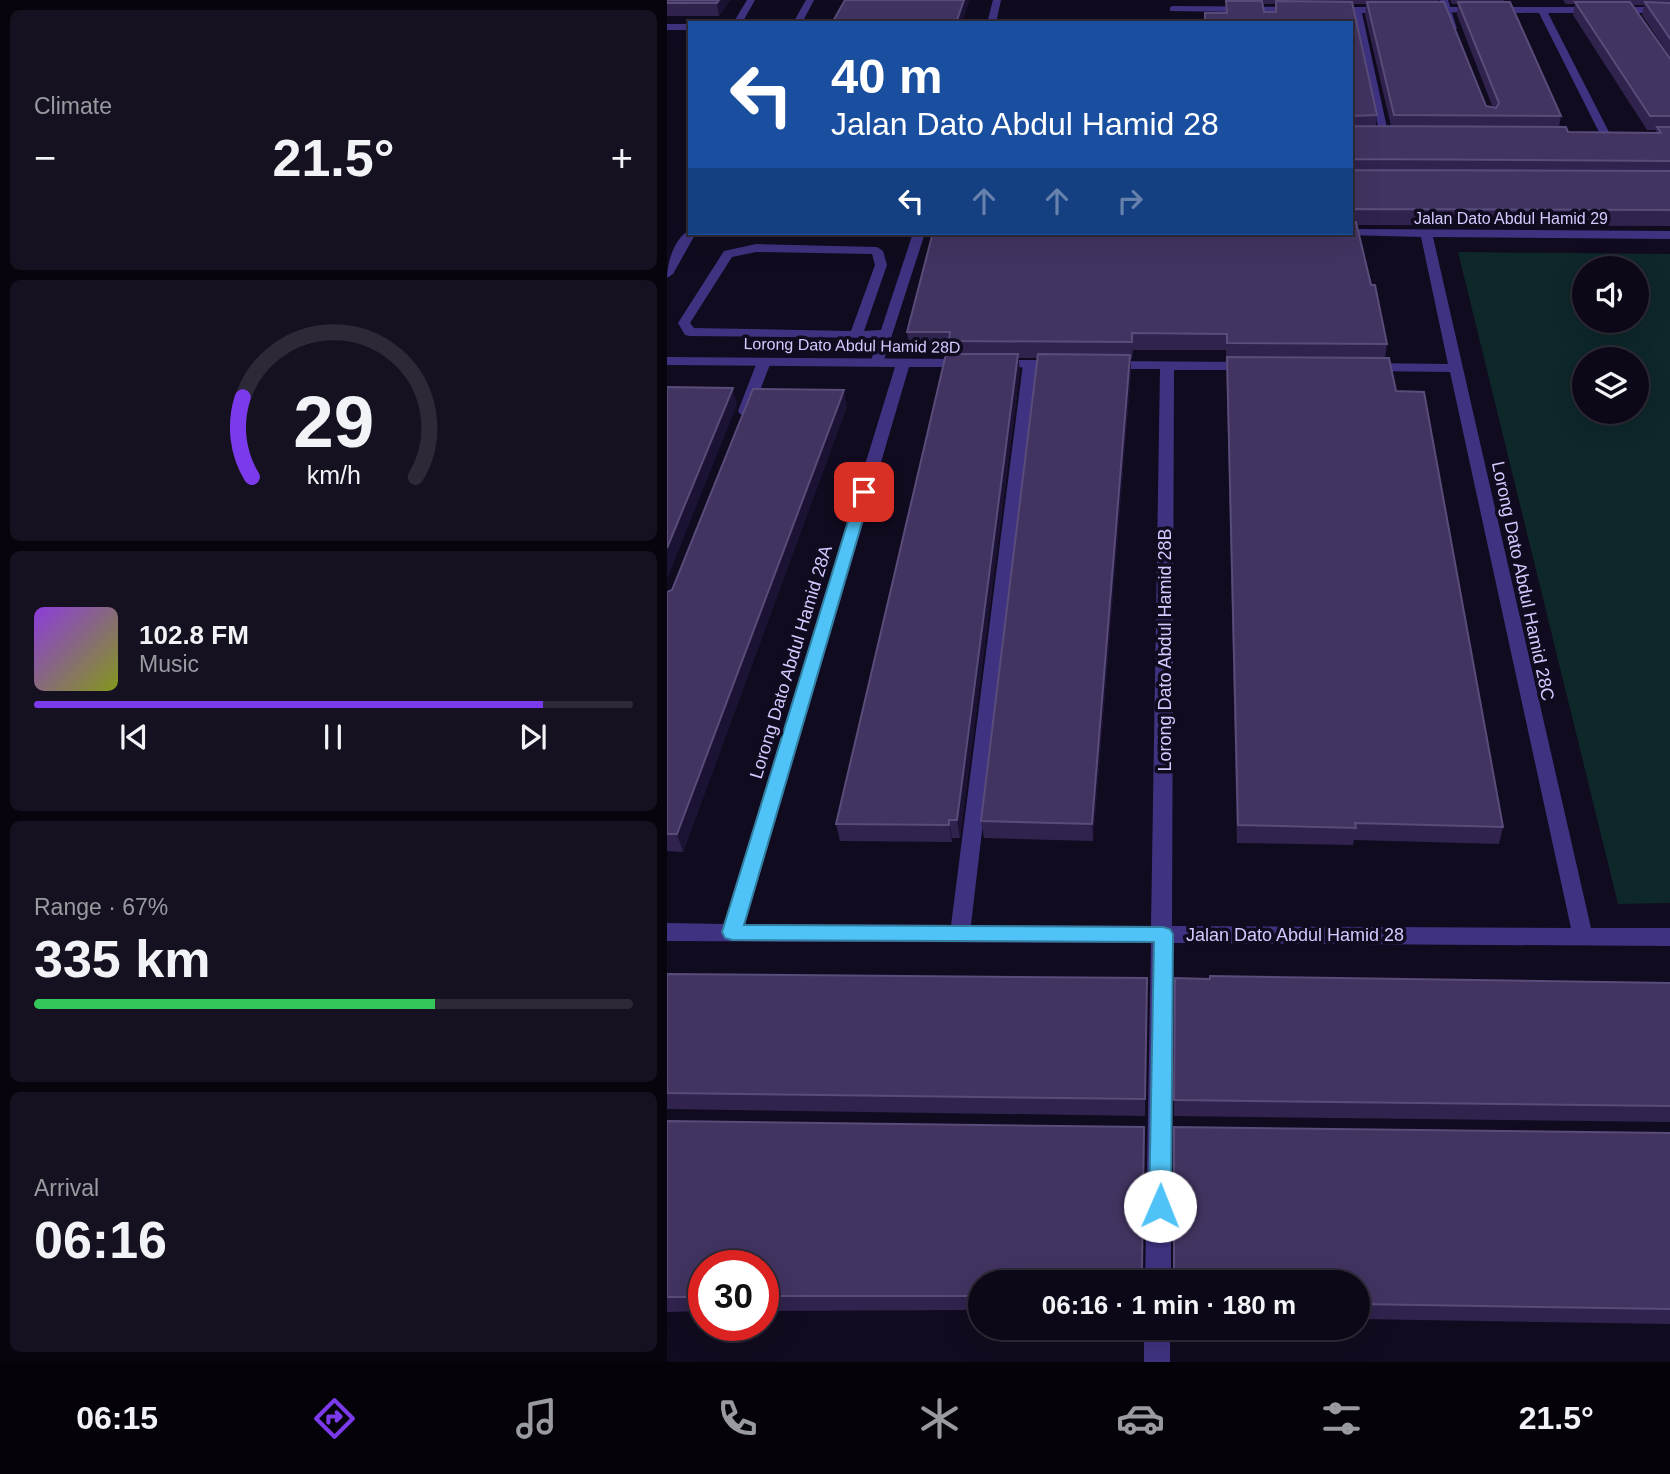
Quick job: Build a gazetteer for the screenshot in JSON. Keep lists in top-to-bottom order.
{
  "streets": {
    "street": [
      "Jalan Dato Abdul Hamid 29",
      "Lorong Dato Abdul Hamid 28D",
      "Lorong Dato Abdul Hamid 28C",
      "Lorong Dato Abdul Hamid 28B",
      "Lorong Dato Abdul Hamid 28A",
      "Jalan Dato Abdul Hamid 28"
    ]
  },
  "crossings": [
    ["Jalan Dato Abdul Hamid 29", "Lorong Dato Abdul Hamid 28C"],
    ["Lorong Dato Abdul Hamid 28D", "Lorong Dato Abdul Hamid 28A"],
    ["Lorong Dato Abdul Hamid 28C", "Jalan Dato Abdul Hamid 28"],
    ["Lorong Dato Abdul Hamid 28B", "Jalan Dato Abdul Hamid 28"],
    ["Lorong Dato Abdul Hamid 28A", "Jalan Dato Abdul Hamid 28"]
  ],
  "page": {
    "tile": [
      "Climate",
      ["Range · 67%", "335 km"],
      ["Arrival", "06:16"]
    ],
    "turn": ["40 m", "Jalan Dato Abdul Hamid 28"],
    "heat": ["−", "21.5°", "+"],
    "song": ["102.8 FM", "Music"],
    "limit": "30",
    "trip": "06:16 · 1 min · 180 m",
    "tabs": ["06:15", "21.5°"],
    "gauge": ["29", "km/h"]
  }
}
